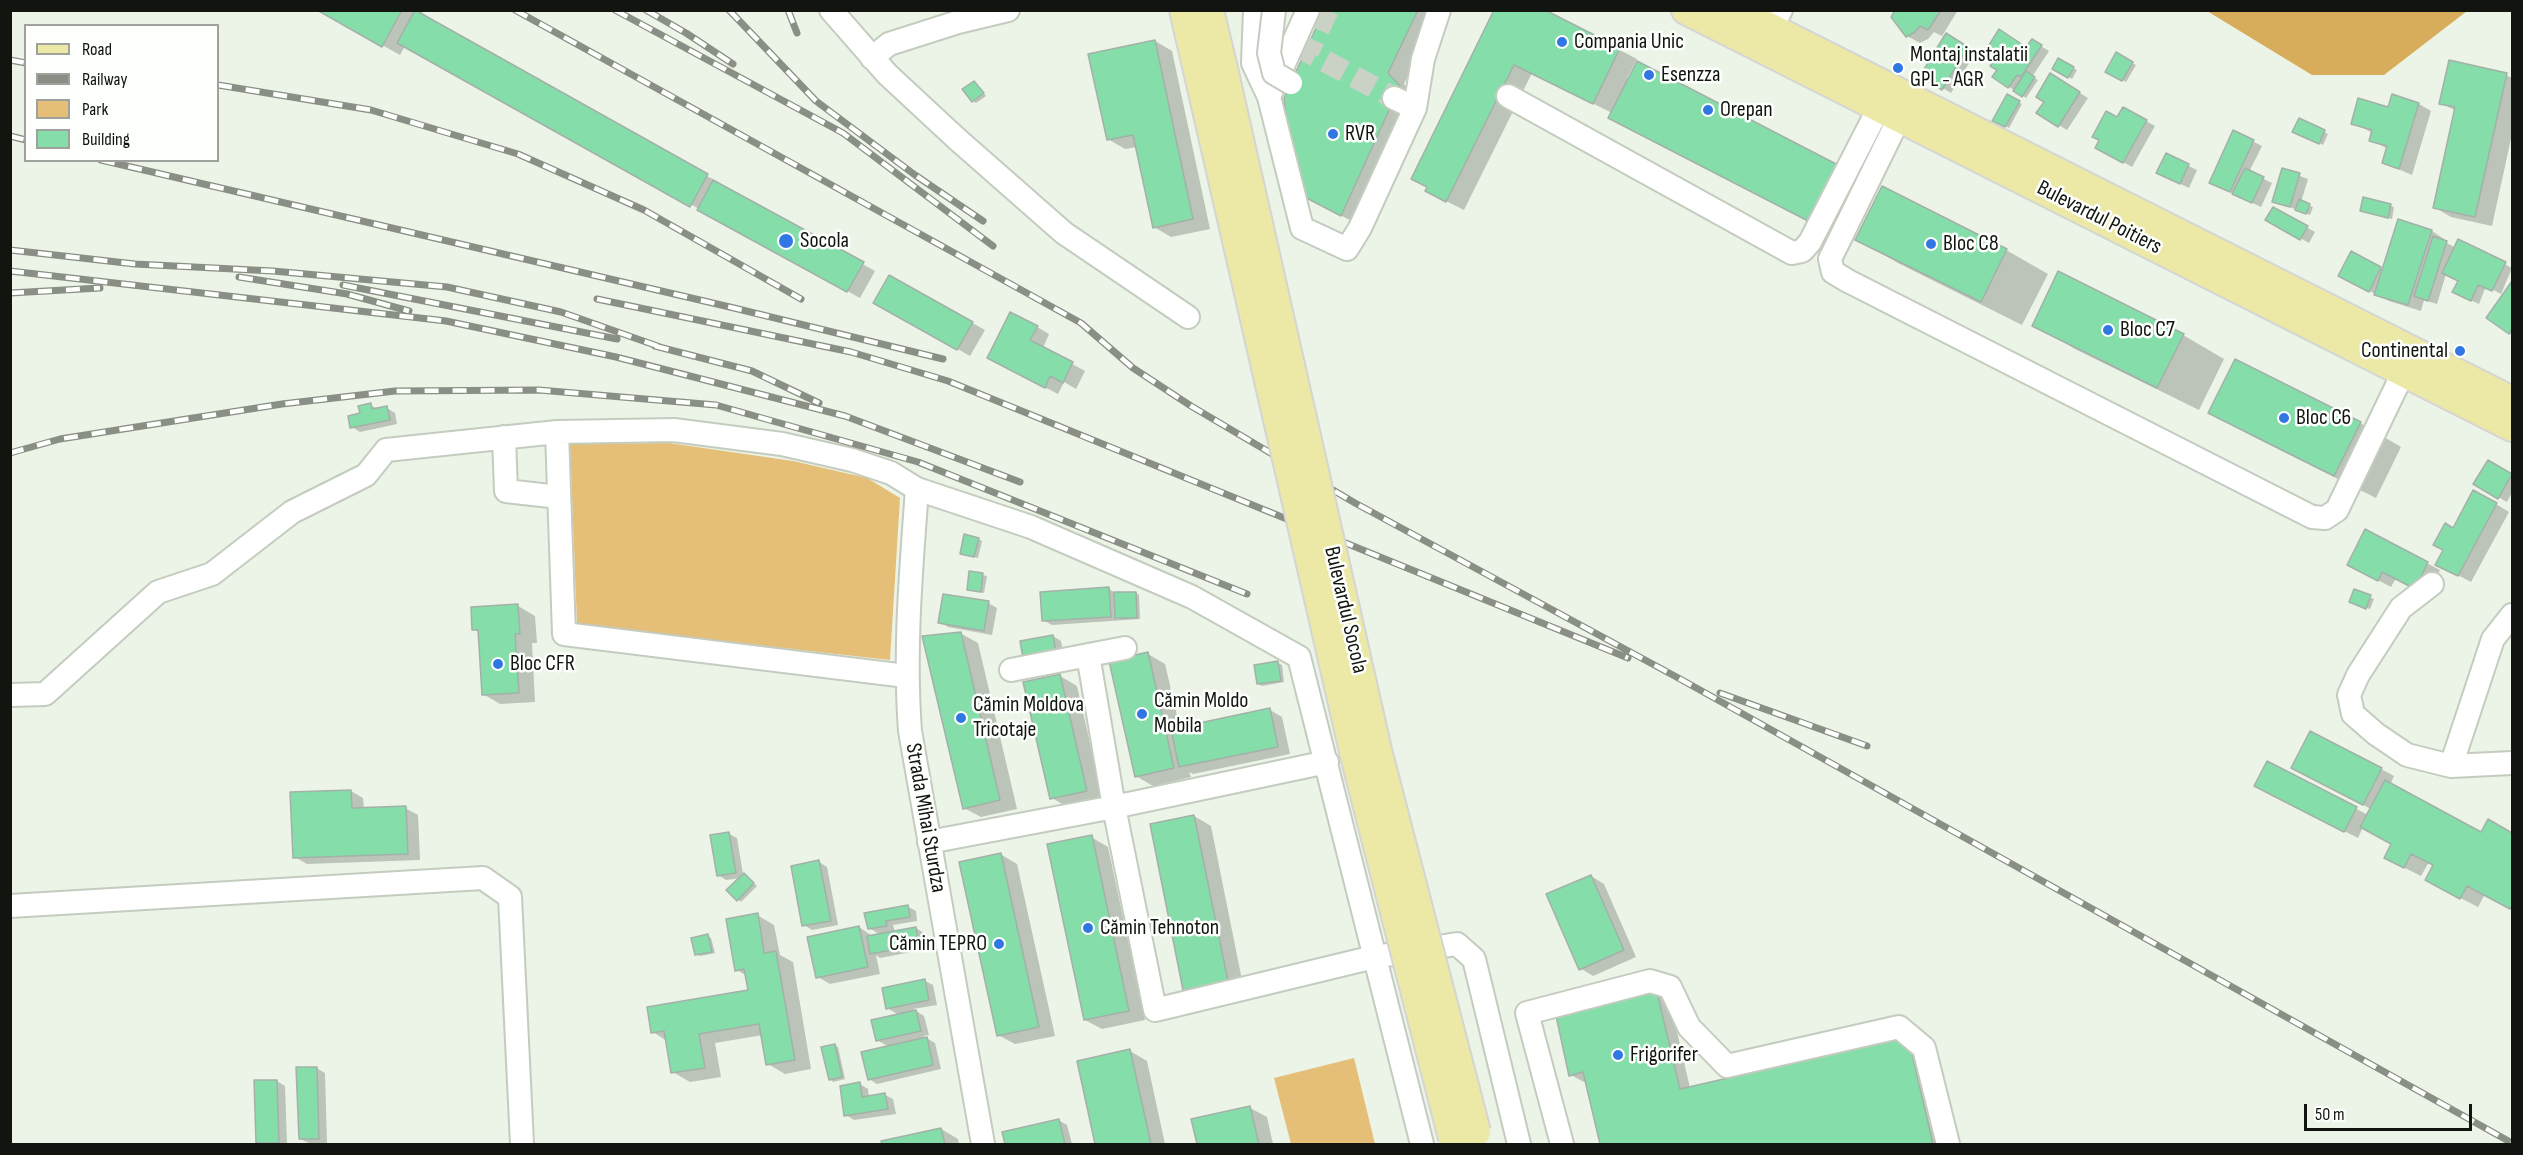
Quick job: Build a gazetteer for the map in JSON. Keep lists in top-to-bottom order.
{
  "streets": {
    "main road": ["Bulevardul Poitiers", "Bulevardul Socola"],
    "street": ["Strada Mihai Sturdza"]
  },
  "places": [
    "Compania Unic",
    "Montaj instalatii GPL - AGR",
    "Esenzza",
    "Orepan",
    "RVR",
    "Socola",
    "Bloc C8",
    "Bloc C7",
    "Continental",
    "Bloc C6",
    "Bloc CFR",
    "Cămin Moldo Mobila",
    "Cămin Moldova Tricotaje",
    "Cămin Tehnoton",
    "Cămin TEPRO",
    "Frigorifer"
  ],
  "legend": [
    "Road",
    "Railway",
    "Park",
    "Building"
  ],
  "scale_bar": "50 m"
}
